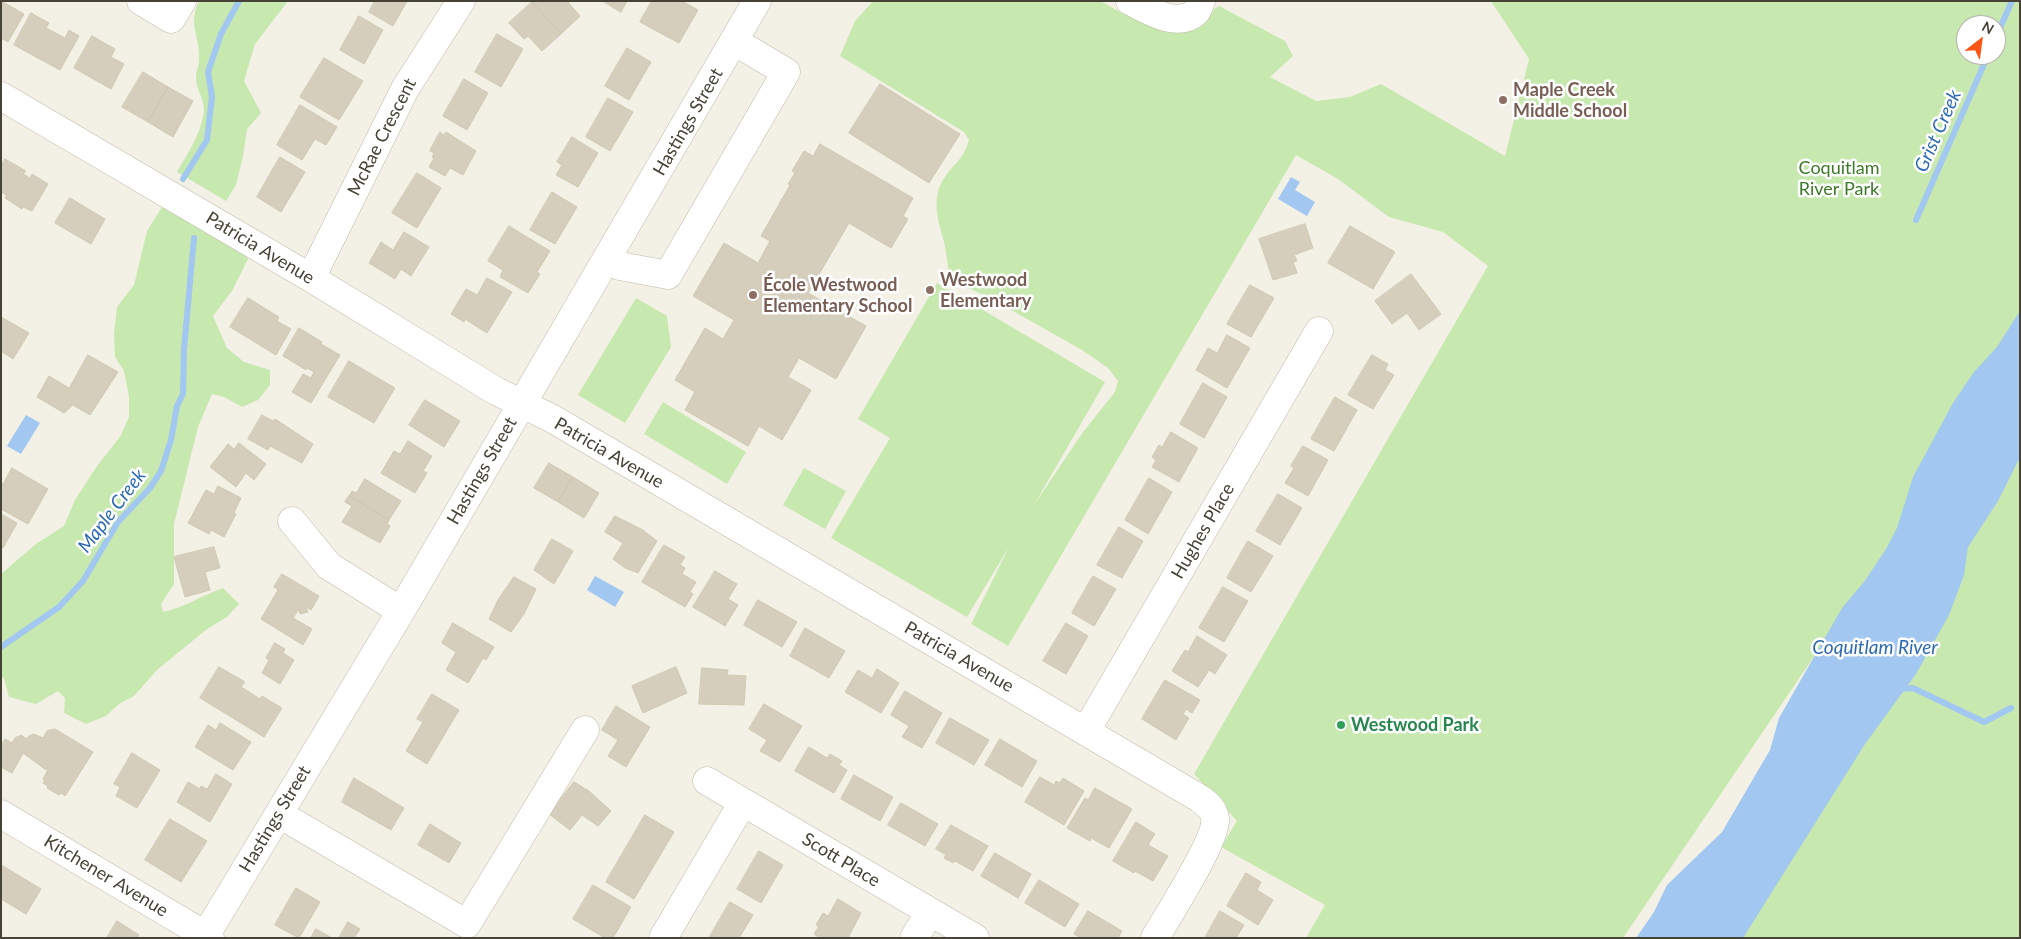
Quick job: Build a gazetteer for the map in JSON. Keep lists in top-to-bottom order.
{
  "streets": {
    "street": [
      "Hastings Street",
      "McRae Crescent",
      "Patricia Avenue",
      "Hughes Place",
      "Scott Place",
      "Kitchener Avenue"
    ]
  },
  "crossings": [
    ["Hastings Street", "Patricia Avenue"],
    ["Hastings Street", "Kitchener Avenue"],
    ["McRae Crescent", "Patricia Avenue"],
    ["Patricia Avenue", "Hughes Place"]
  ],
  "water": ["Grist Creek", "Maple Creek", "Coquitlam River"],
  "parks": ["Coquitlam River Park"],
  "places": [
    "Maple Creek Middle School",
    "Westwood Elementary",
    "École Westwood Elementary School",
    "Westwood Park"
  ],
  "north": "top right"
}
